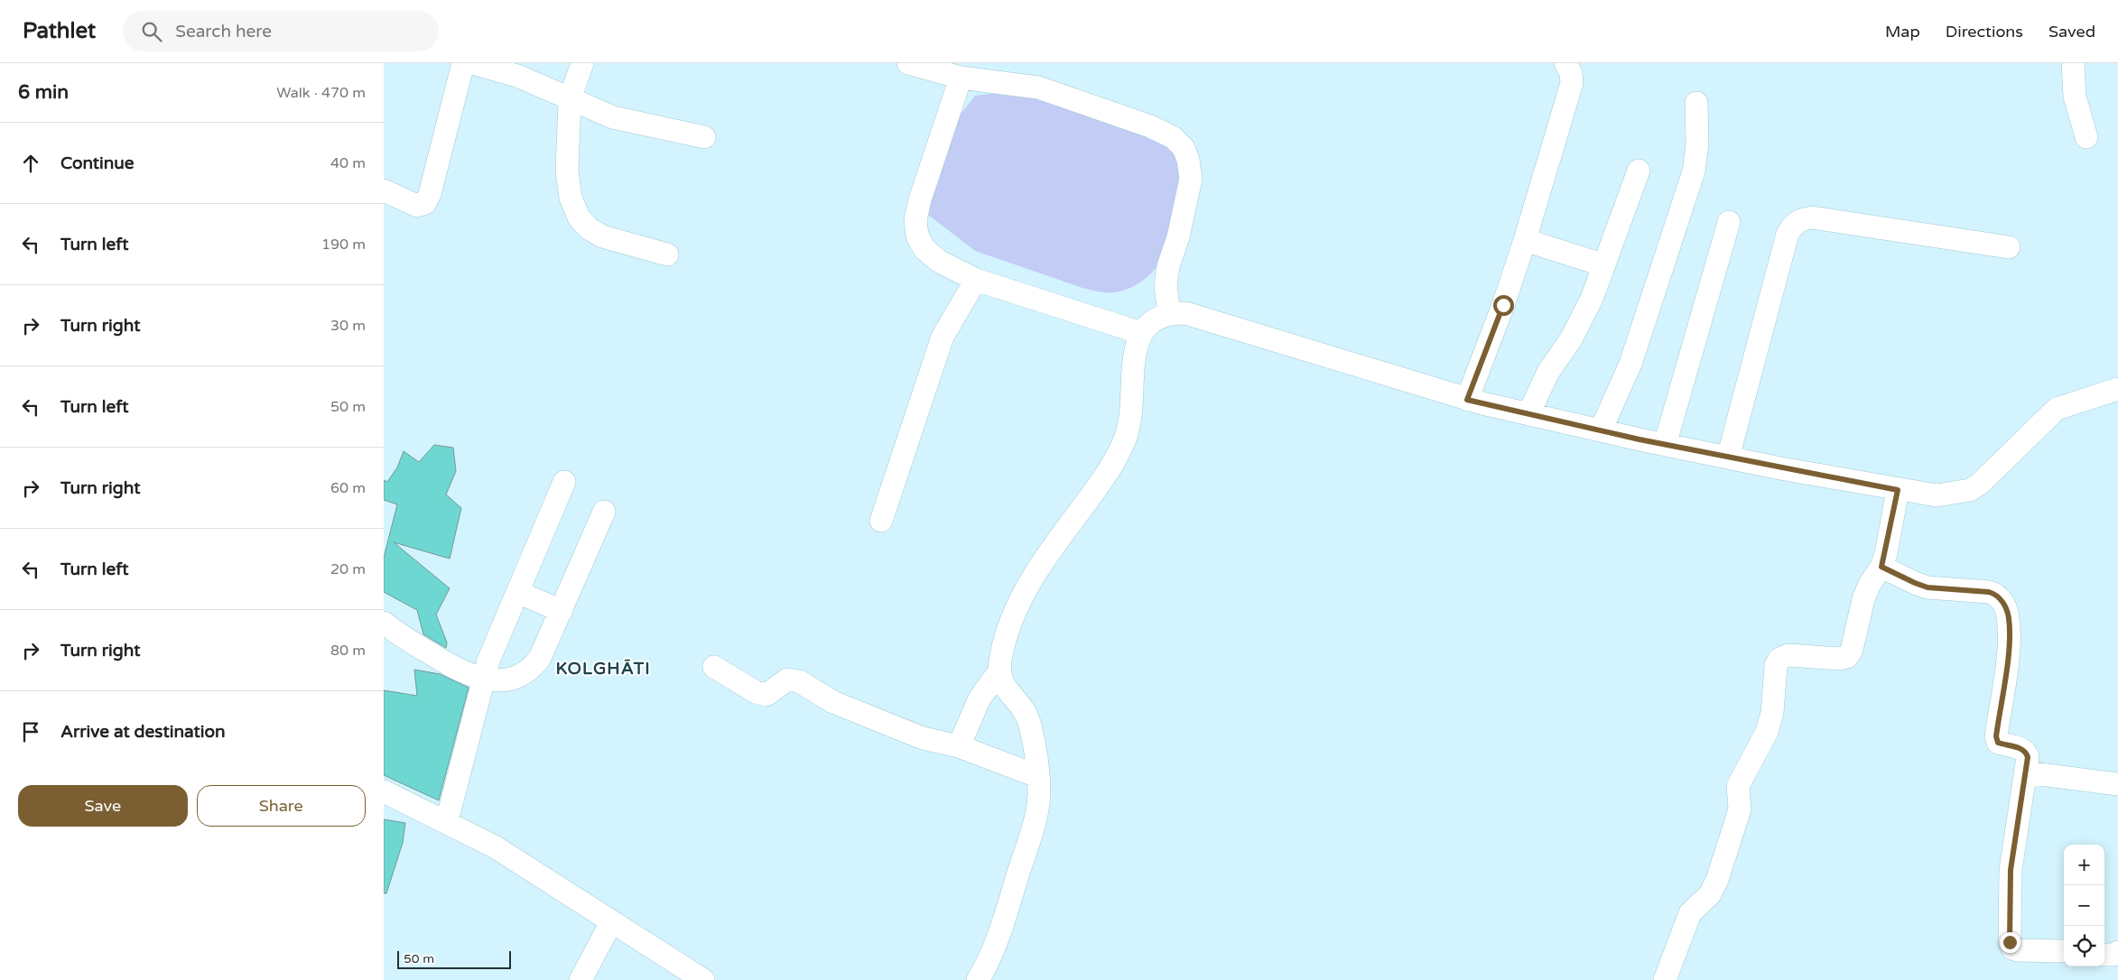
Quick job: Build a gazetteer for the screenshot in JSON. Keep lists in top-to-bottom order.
{
  "districts": ["KOLGHĀTI"],
  "scale_bar": "50 m",
  "page": {
    "header": "Pathlet",
    "search": "Search here",
    "nav": ["Map", "Directions", "Saved"],
    "heading": ["6 min", "Walk · 470 m"],
    "list": [
      ["Continue", "40 m"],
      ["Turn left", "190 m"],
      ["Turn right", "30 m"],
      ["Turn left", "50 m"],
      ["Turn right", "60 m"],
      ["Turn left", "20 m"],
      ["Turn right", "80 m"],
      "Arrive at destination"
    ],
    "buttons": ["Save", "Share"],
    "map_buttons": ["+", "−"],
    "scale": "50 m"
  }
}
